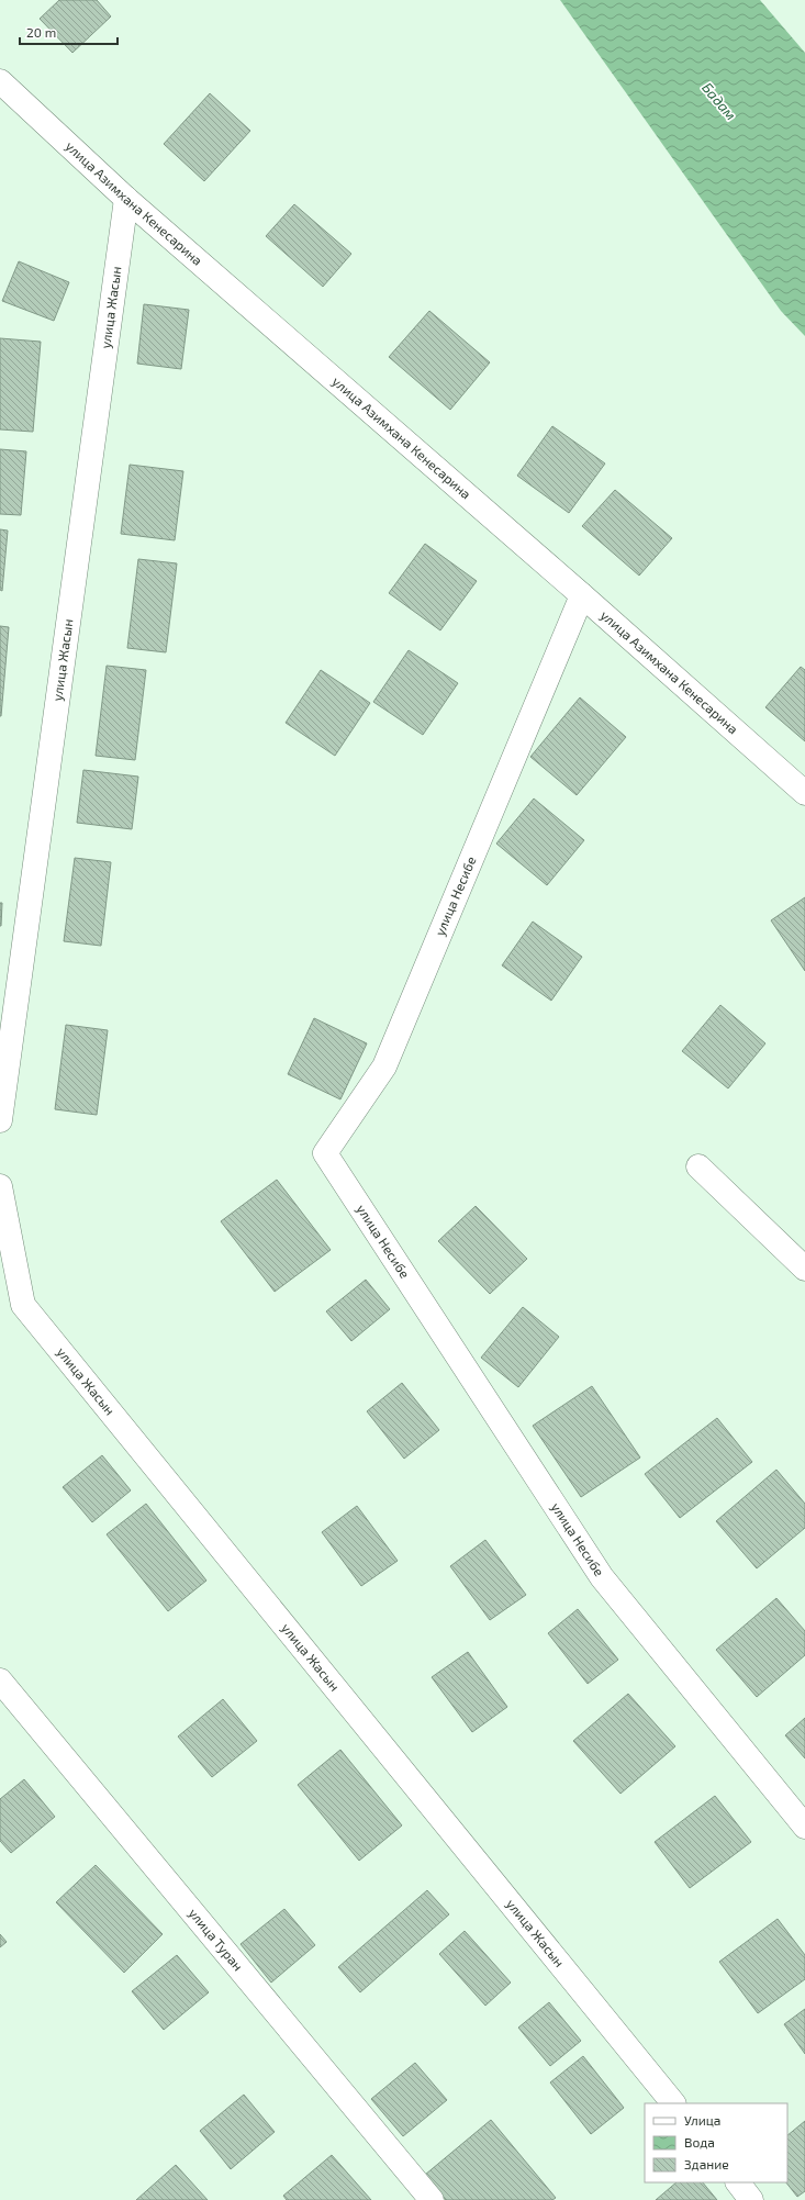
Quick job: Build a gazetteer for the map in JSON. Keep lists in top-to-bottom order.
{
  "streets": {
    "street": [
      "улица Азимхана Кенесарина",
      "улица Жасын",
      "улица Несибе",
      "улица Туран"
    ]
  },
  "crossings": [
    ["улица Азимхана Кенесарина", "улица Жасын"],
    ["улица Азимхана Кенесарина", "улица Несибе"]
  ],
  "water": ["Бадам"],
  "legend": ["Улица", "Вода", "Здание"],
  "scale_bar": "20 m"
}
